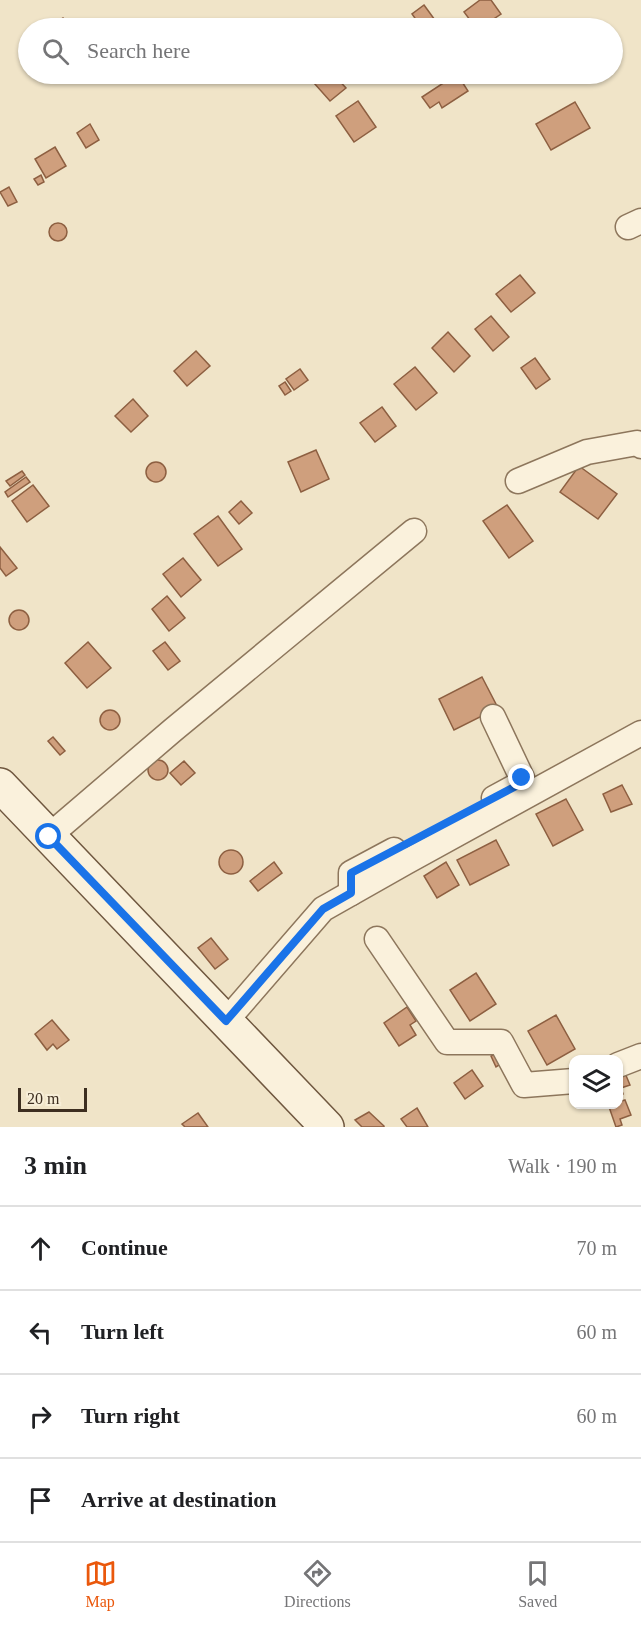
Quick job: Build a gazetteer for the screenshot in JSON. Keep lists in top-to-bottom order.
{
  "scale_bar": "20 m",
  "page": {
    "search": "Search here",
    "scale": "20 m",
    "heading": ["3 min", "Walk · 190 m"],
    "list": [
      ["Continue", "70 m"],
      ["Turn left", "60 m"],
      ["Turn right", "60 m"],
      "Arrive at destination"
    ],
    "nav": ["Map", "Directions", "Saved"]
  }
}
